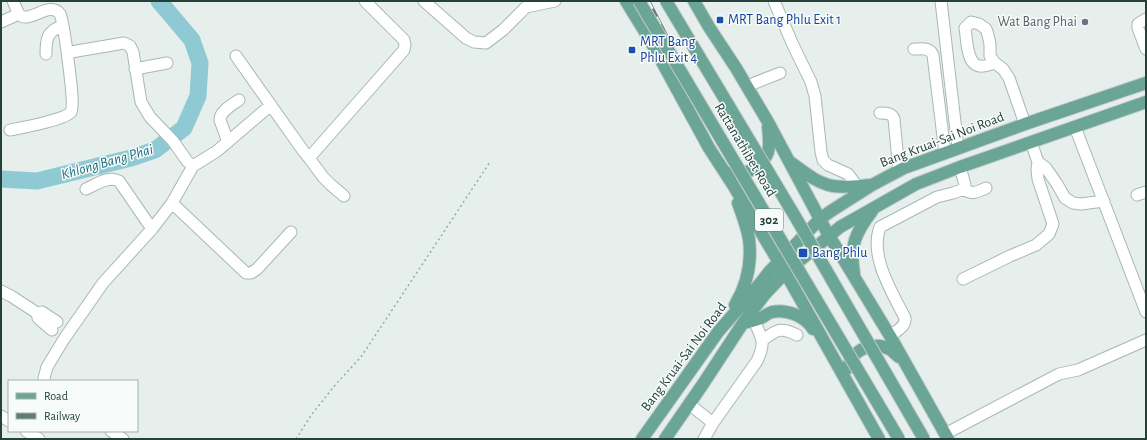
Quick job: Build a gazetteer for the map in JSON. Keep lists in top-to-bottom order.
{
  "streets": {
    "main road": ["Bang Kruai-Sai Noi Road", "Rattanathibet Road", "302"]
  },
  "crossings": [
    ["Bang Kruai-Sai Noi Road", "Rattanathibet Road"]
  ],
  "water": ["Khlong Bang Phai"],
  "places": {
    "transit": ["MRT Bang Phlu Exit 1", "MRT Bang Phlu Exit 4", "Bang Phlu"],
    "other": ["Wat Bang Phai"]
  },
  "legend": ["Road", "Railway"]
}
